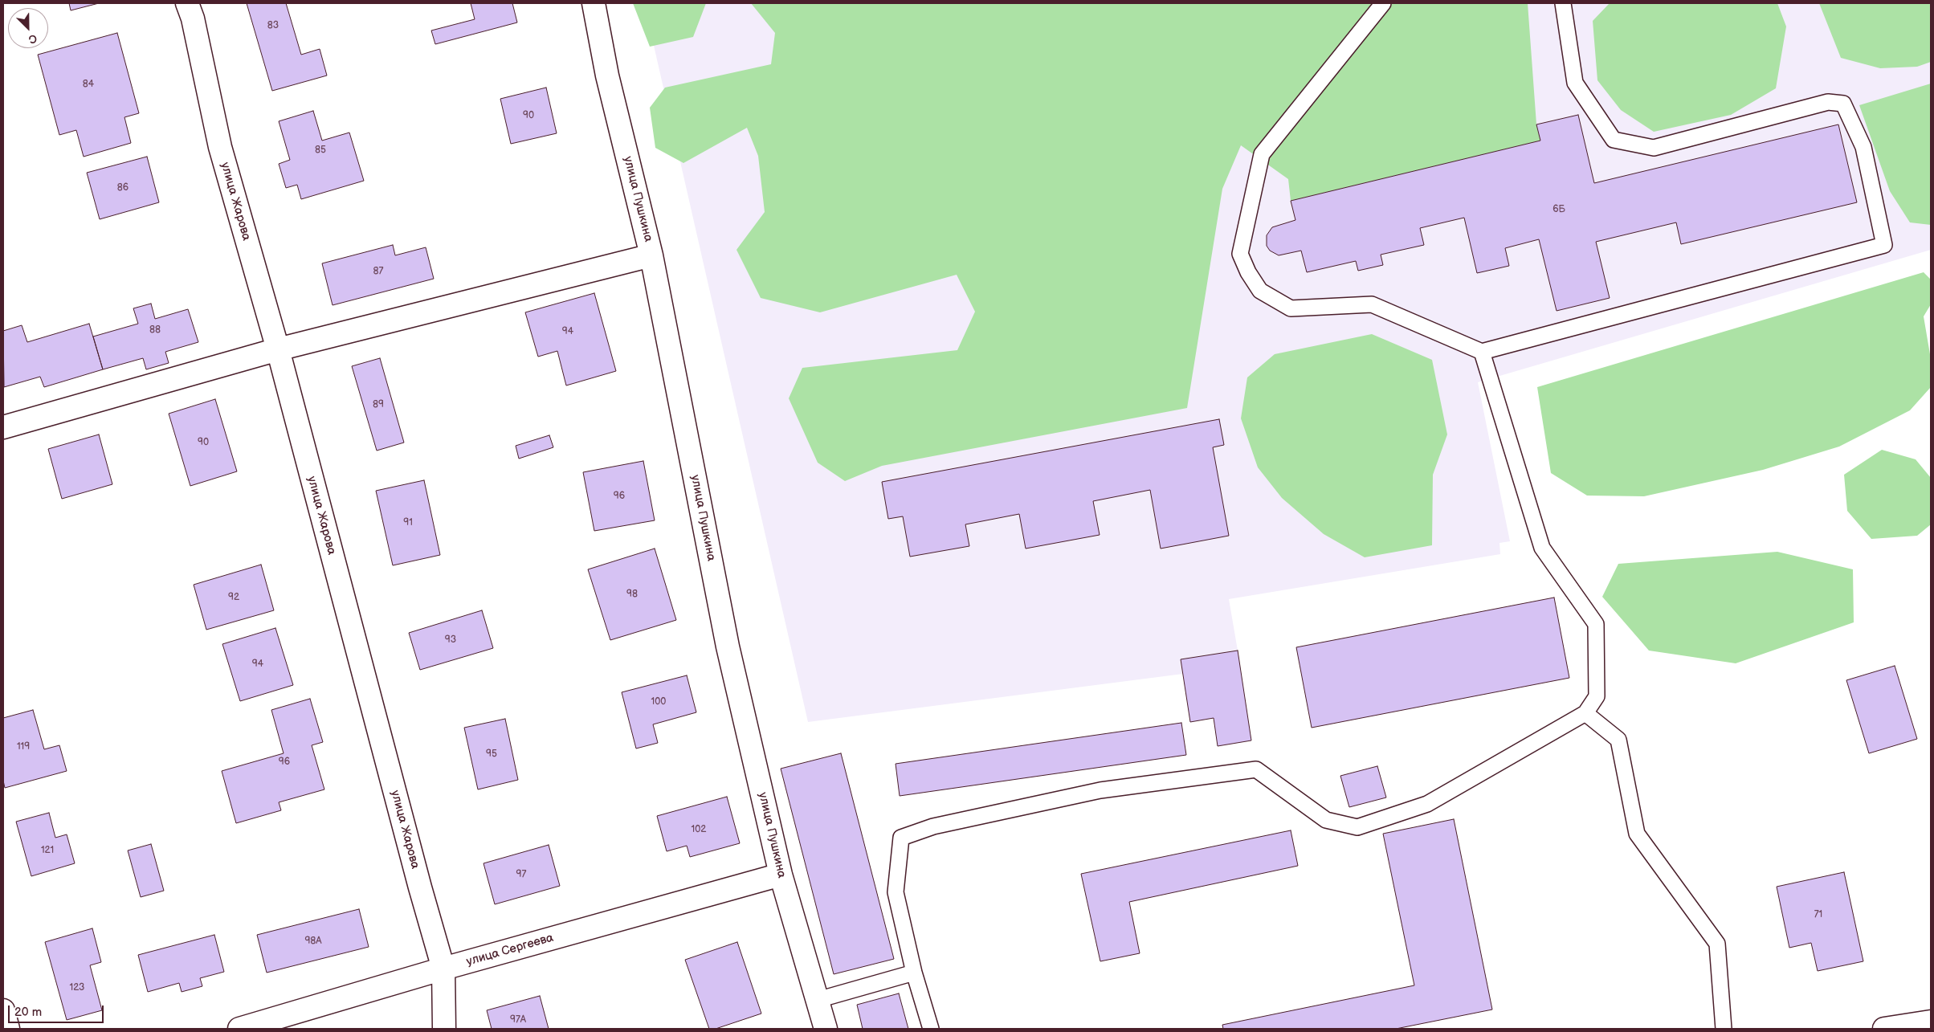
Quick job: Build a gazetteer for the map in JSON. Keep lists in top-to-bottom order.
{
  "streets": {
    "street": ["улица Пушкина", "улица Жарова", "улица Сергеева"]
  },
  "crossings": [
    ["улица Пушкина", "улица Сергеева"],
    ["улица Жарова", "улица Сергеева"]
  ],
  "house_numbers": [
    "83",
    "84",
    "90",
    "85",
    "86",
    "6Б",
    "87",
    "88",
    "94",
    "89",
    "90",
    "96",
    "91",
    "98",
    "92",
    "93",
    "94",
    "100",
    "119",
    "95",
    "96",
    "102",
    "121",
    "97",
    "71",
    "98А",
    "123",
    "97А"
  ],
  "scale_bar": "20 m",
  "north": "bottom right"
}
